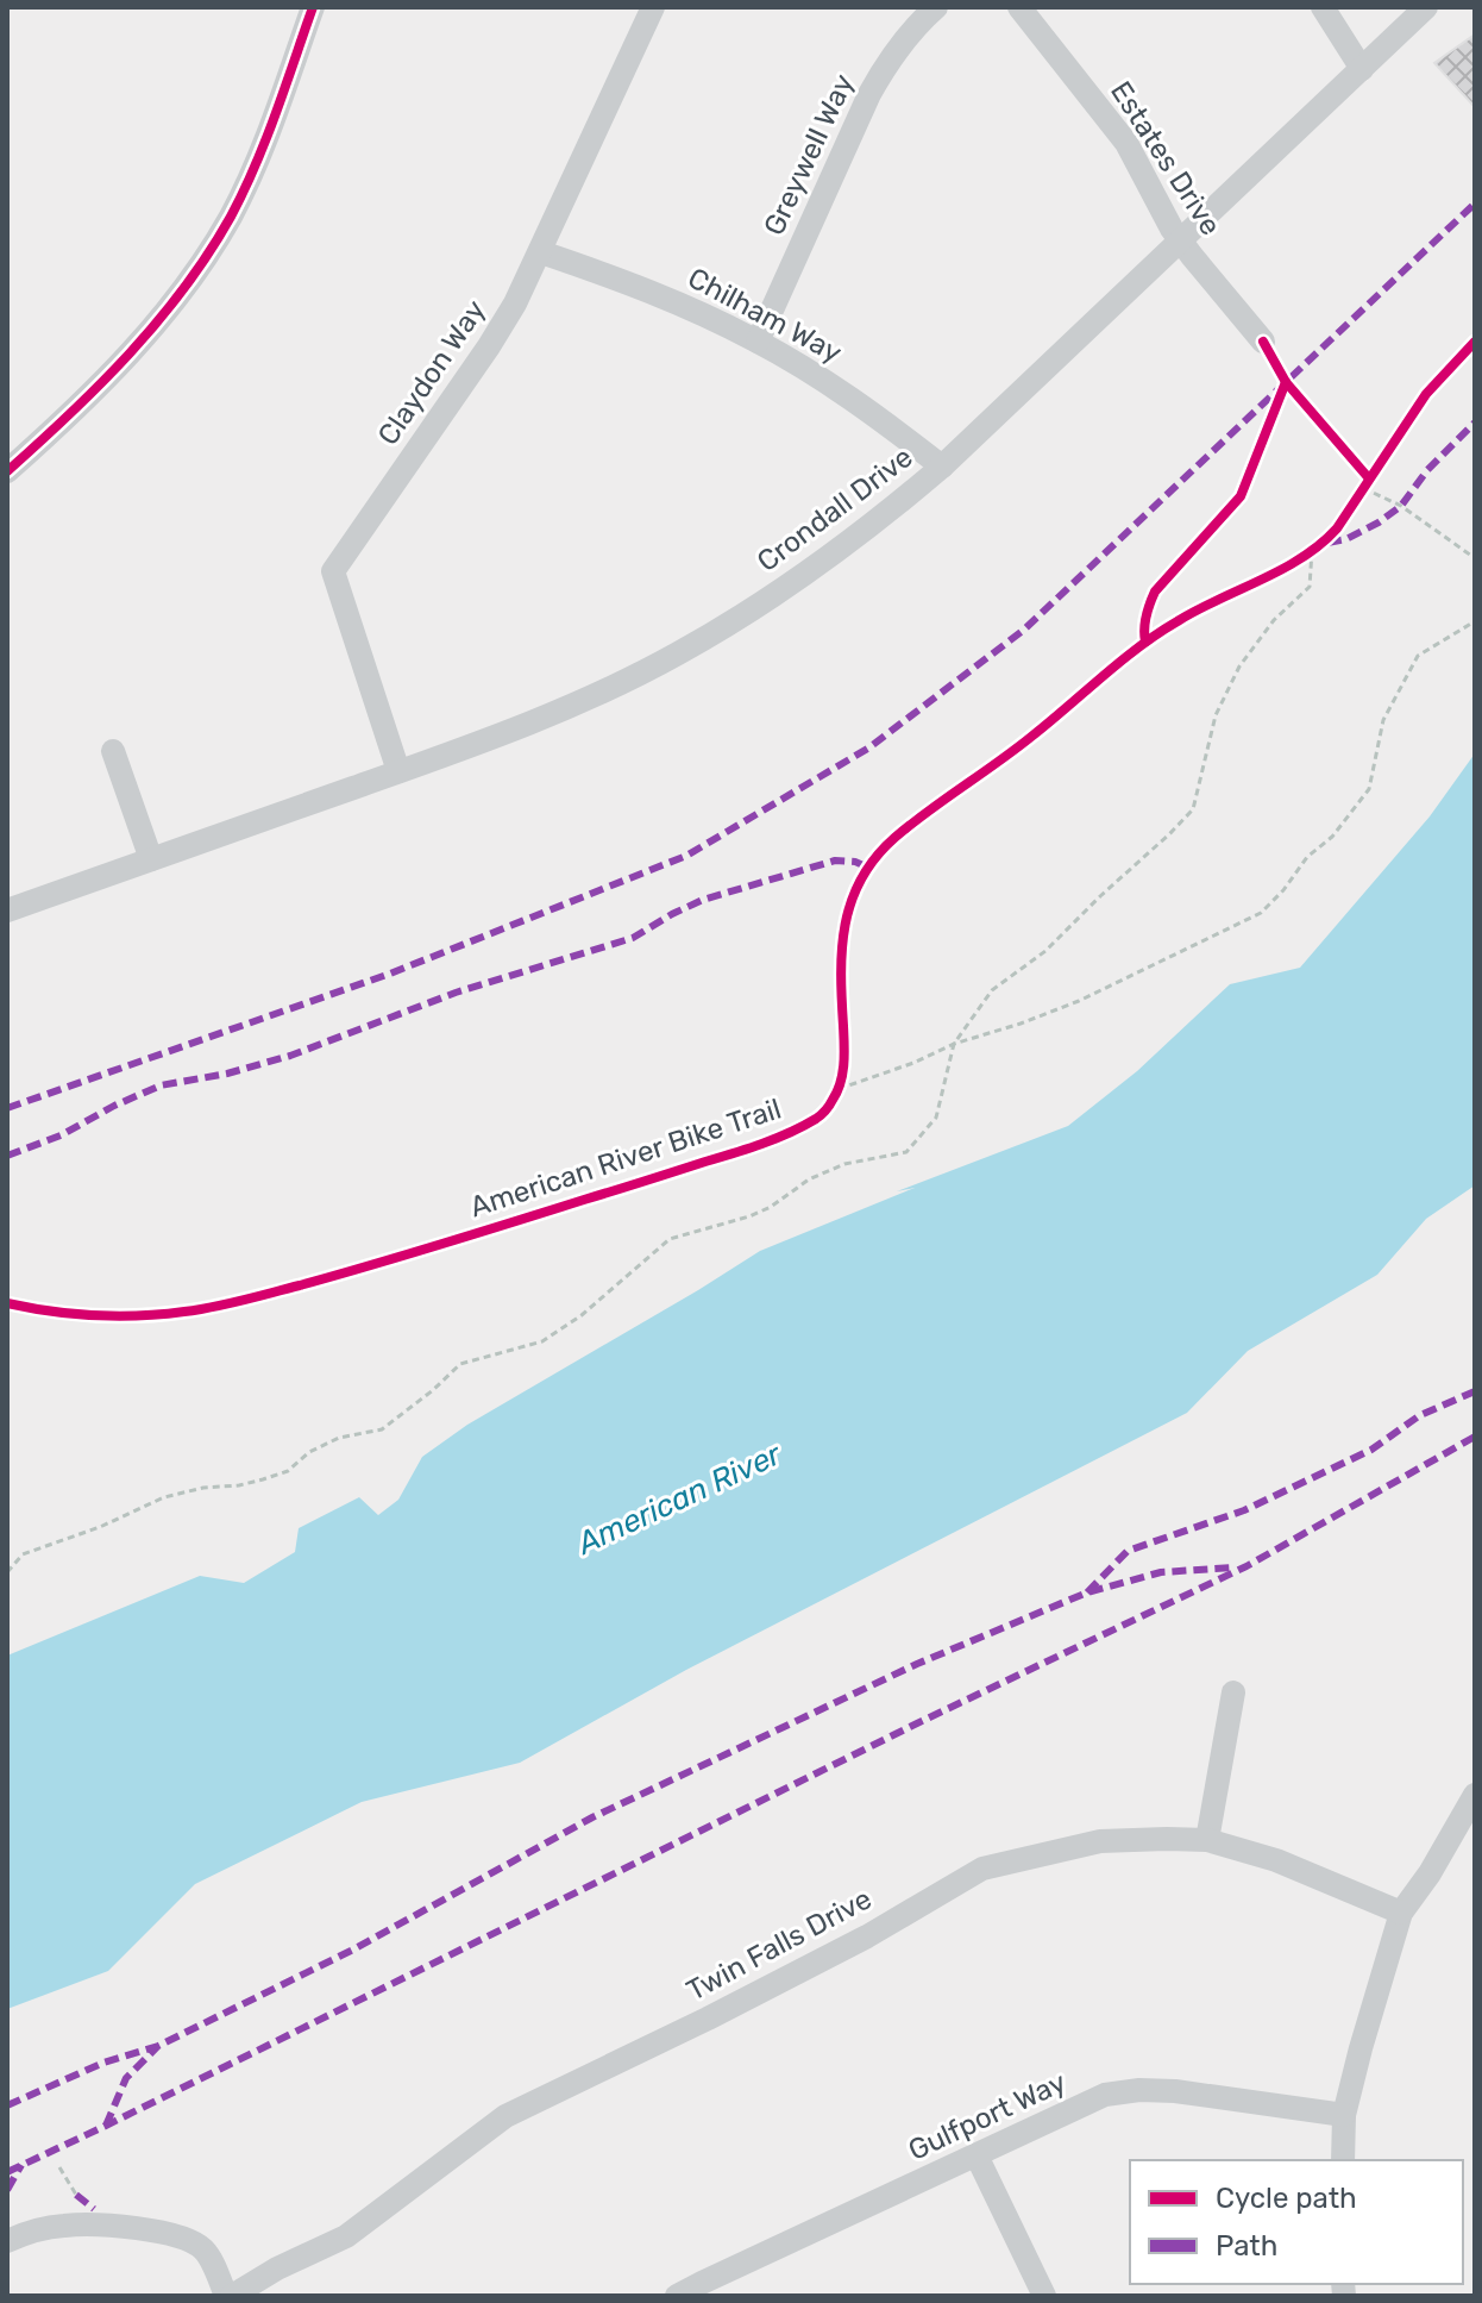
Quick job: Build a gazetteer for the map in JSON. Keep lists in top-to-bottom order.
{
  "streets": {
    "street": [
      "Greywell Way",
      "Estates Drive",
      "Chilham Way",
      "Claydon Way",
      "Crondall Drive",
      "Twin Falls Drive",
      "Gulfport Way"
    ],
    "cycle path": ["American River Bike Trail"]
  },
  "crossings": [
    ["Greywell Way", "Chilham Way"],
    ["Estates Drive", "Crondall Drive"],
    ["Chilham Way", "Claydon Way"],
    ["Chilham Way", "Crondall Drive"],
    ["Claydon Way", "Crondall Drive"]
  ],
  "water": ["American River"],
  "legend": ["Cycle path", "Path"]
}
